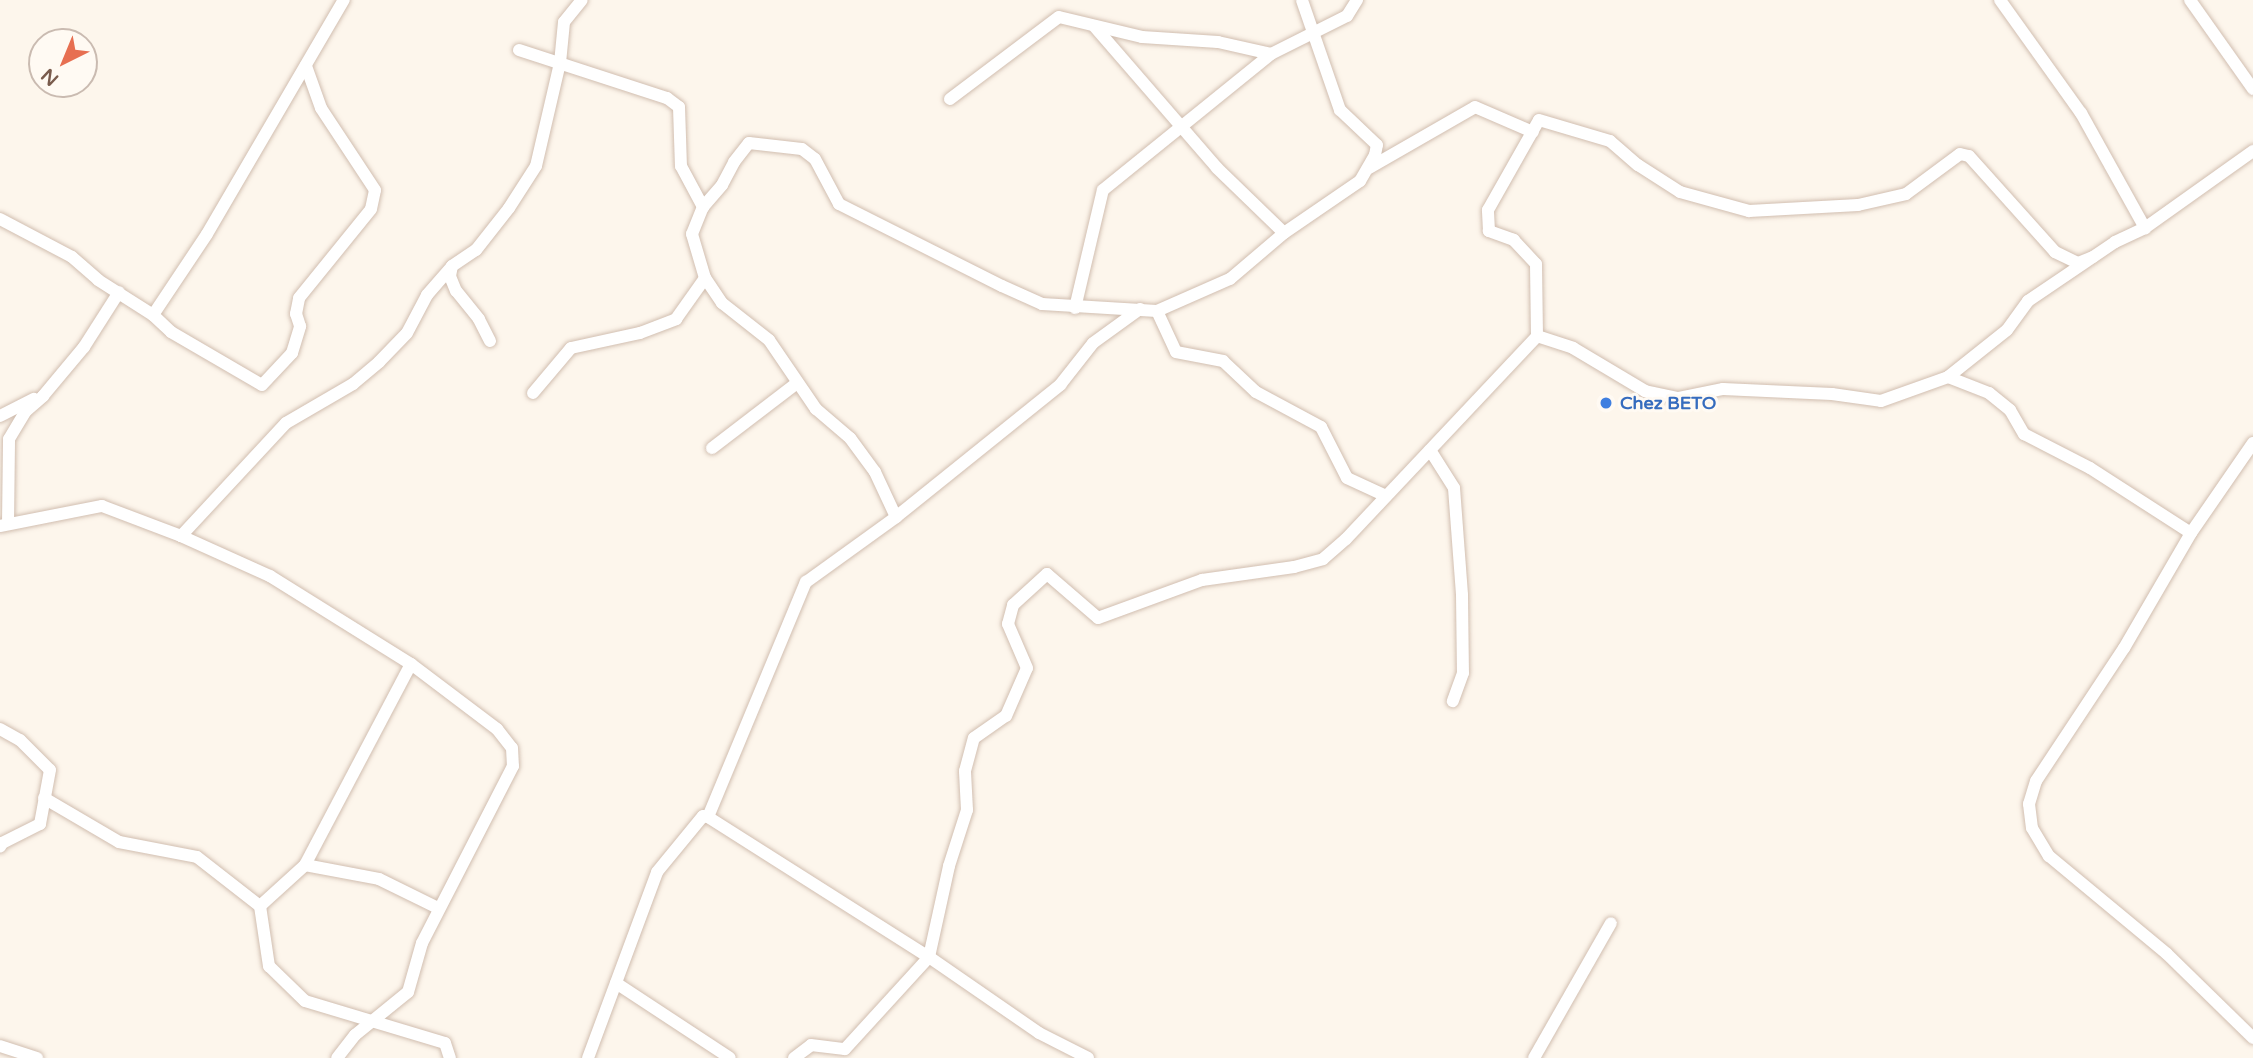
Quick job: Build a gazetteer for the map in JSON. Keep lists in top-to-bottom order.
{
  "places": ["Chez BETO"],
  "north": "bottom left"
}
